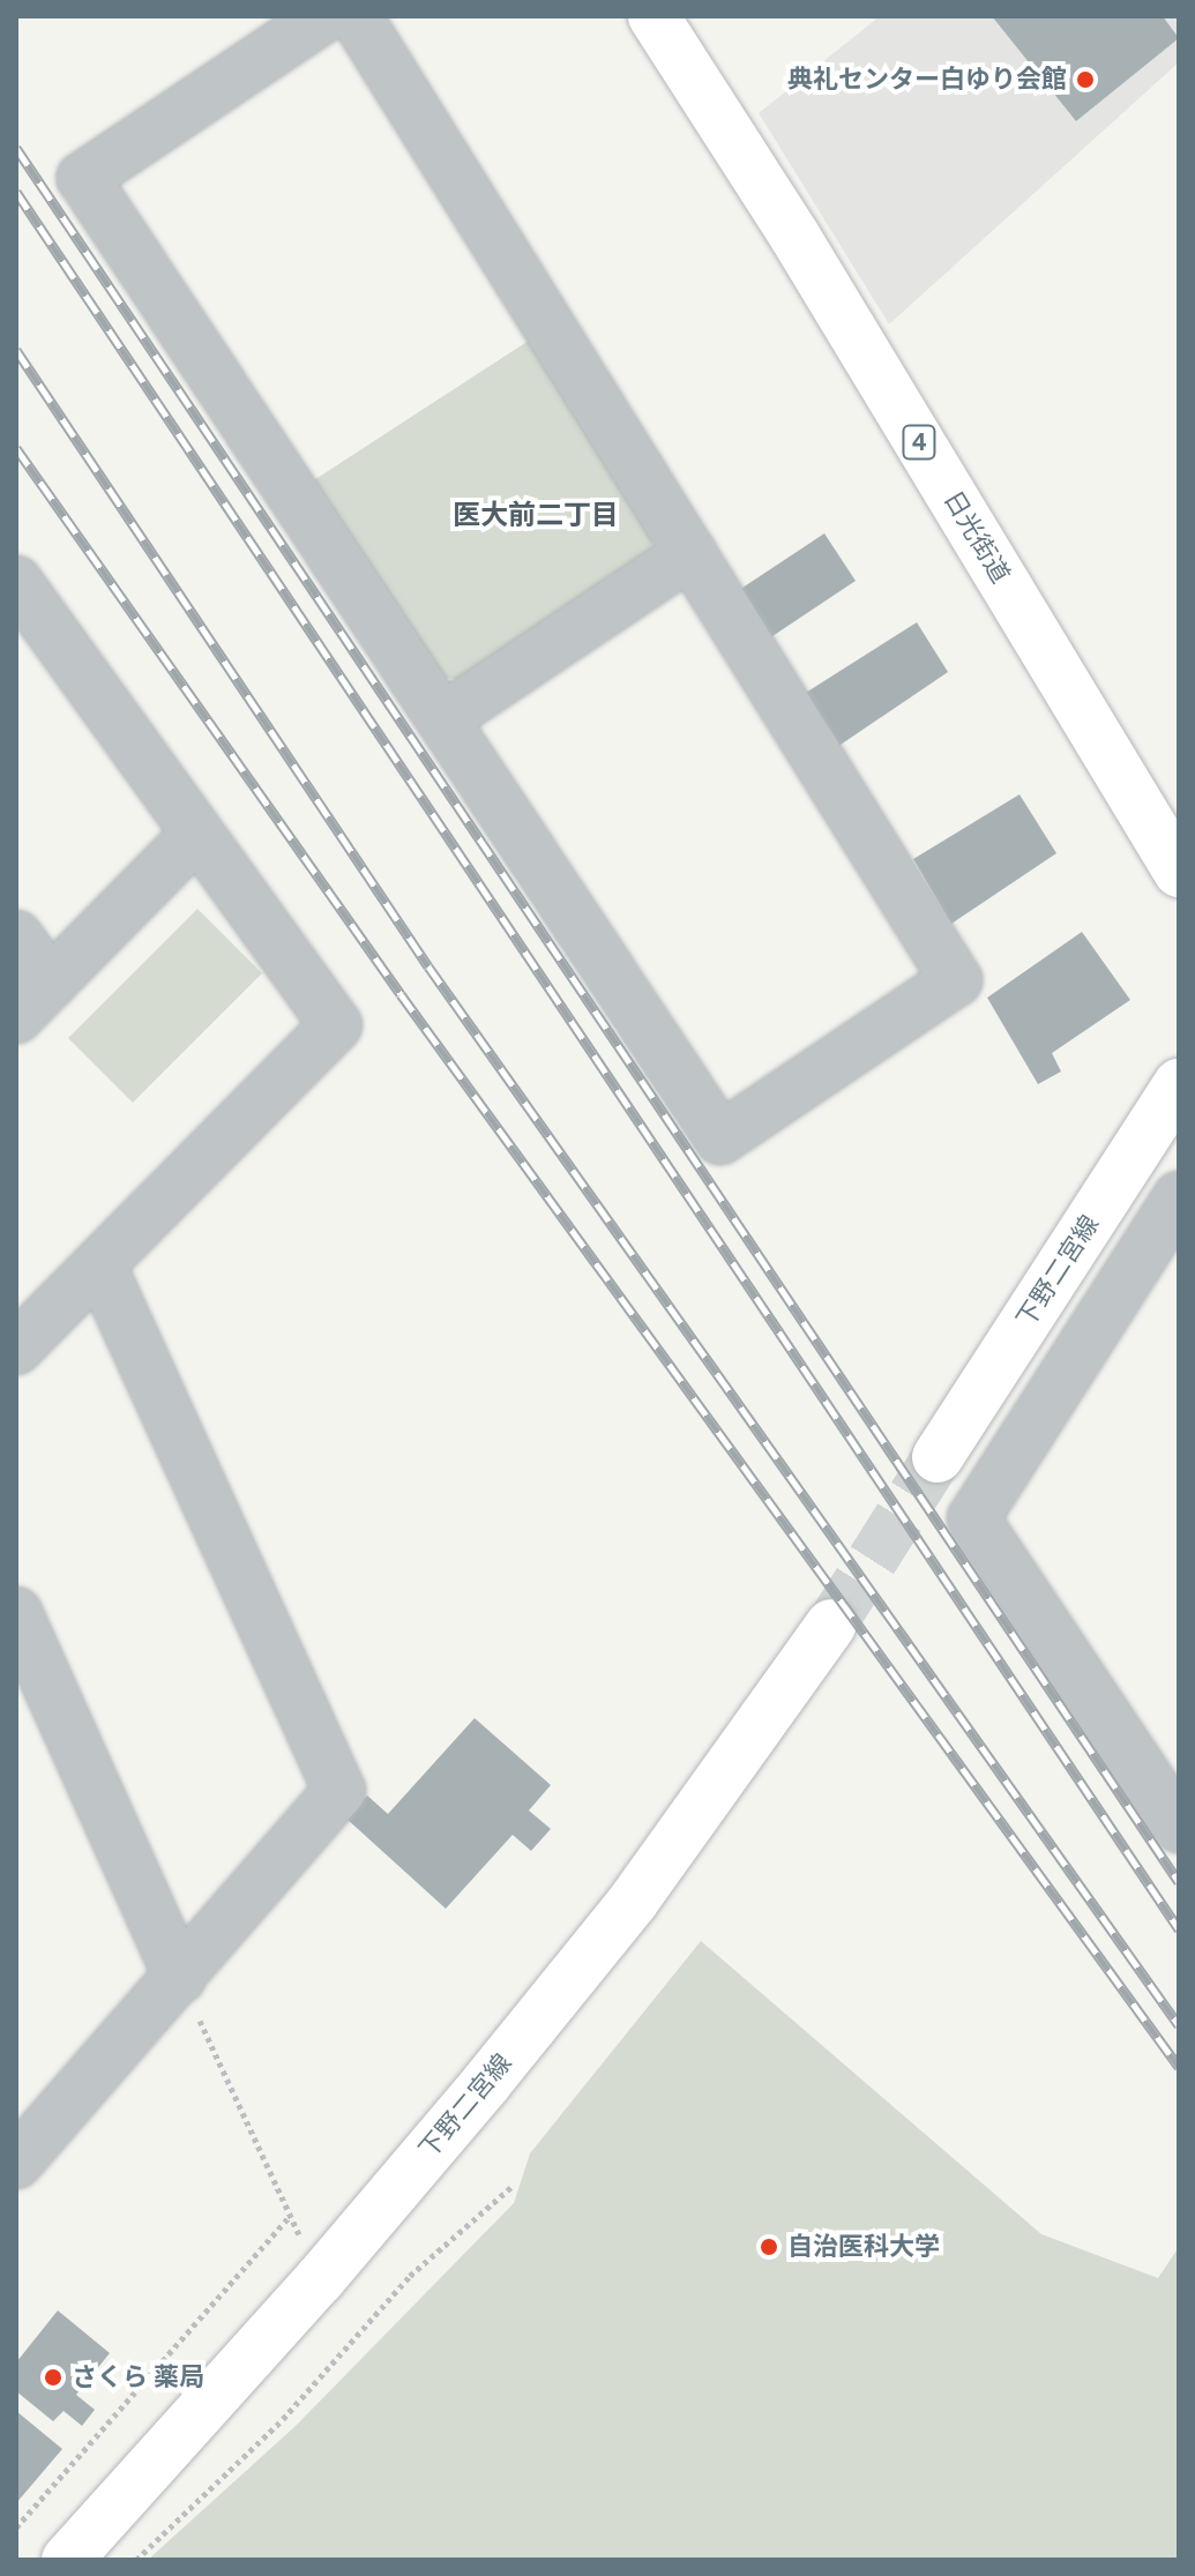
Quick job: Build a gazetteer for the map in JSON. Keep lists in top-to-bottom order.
{
  "streets": {
    "main road": ["4", "日光街道", "下野二宮線"]
  },
  "districts": ["医大前二丁目"],
  "places": ["典礼センター白ゆり会館", "自治医科大学", "さくら 薬局"]
}
